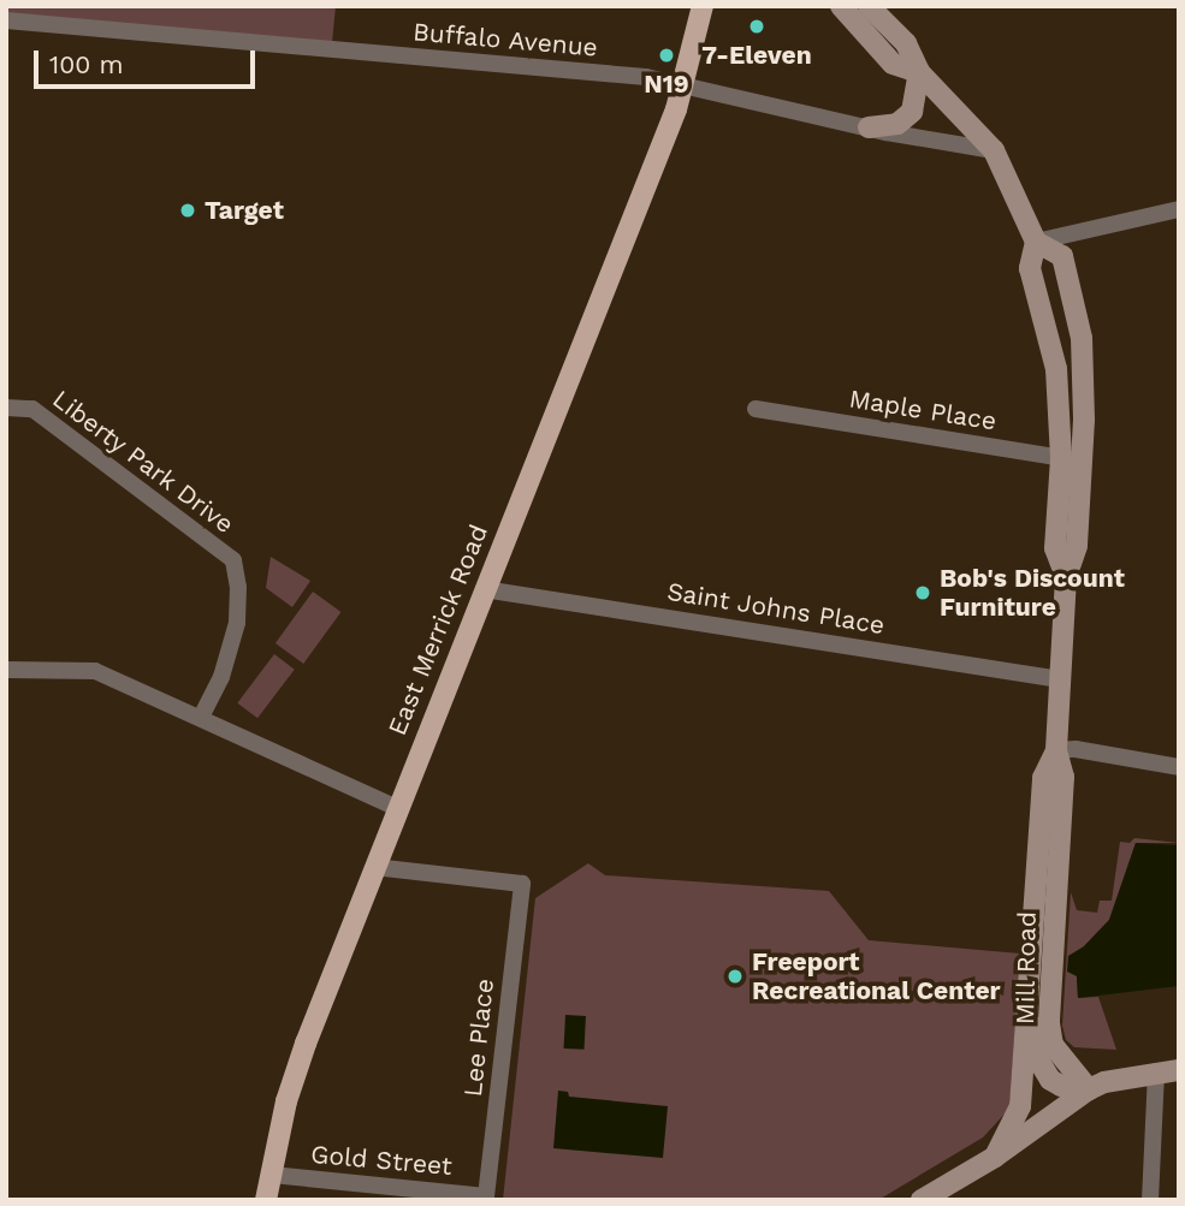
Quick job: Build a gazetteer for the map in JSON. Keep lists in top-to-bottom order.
{
  "streets": {
    "main road": ["East Merrick Road", "Mill Road"],
    "street": [
      "Buffalo Avenue",
      "Maple Place",
      "Liberty Park Drive",
      "Saint Johns Place",
      "Lee Place",
      "Gold Street"
    ]
  },
  "crossings": [
    ["Buffalo Avenue", "East Merrick Road"],
    ["Buffalo Avenue", "Mill Road"],
    ["Maple Place", "Mill Road"],
    ["Saint Johns Place", "East Merrick Road"],
    ["Saint Johns Place", "Mill Road"],
    ["East Merrick Road", "Lee Place"],
    ["East Merrick Road", "Gold Street"],
    ["Lee Place", "Gold Street"]
  ],
  "places": [
    "7-Eleven",
    "N19",
    "Target",
    "Bob's Discount Furniture",
    "Freeport Recreational Center"
  ],
  "scale_bar": "100 m"
}
